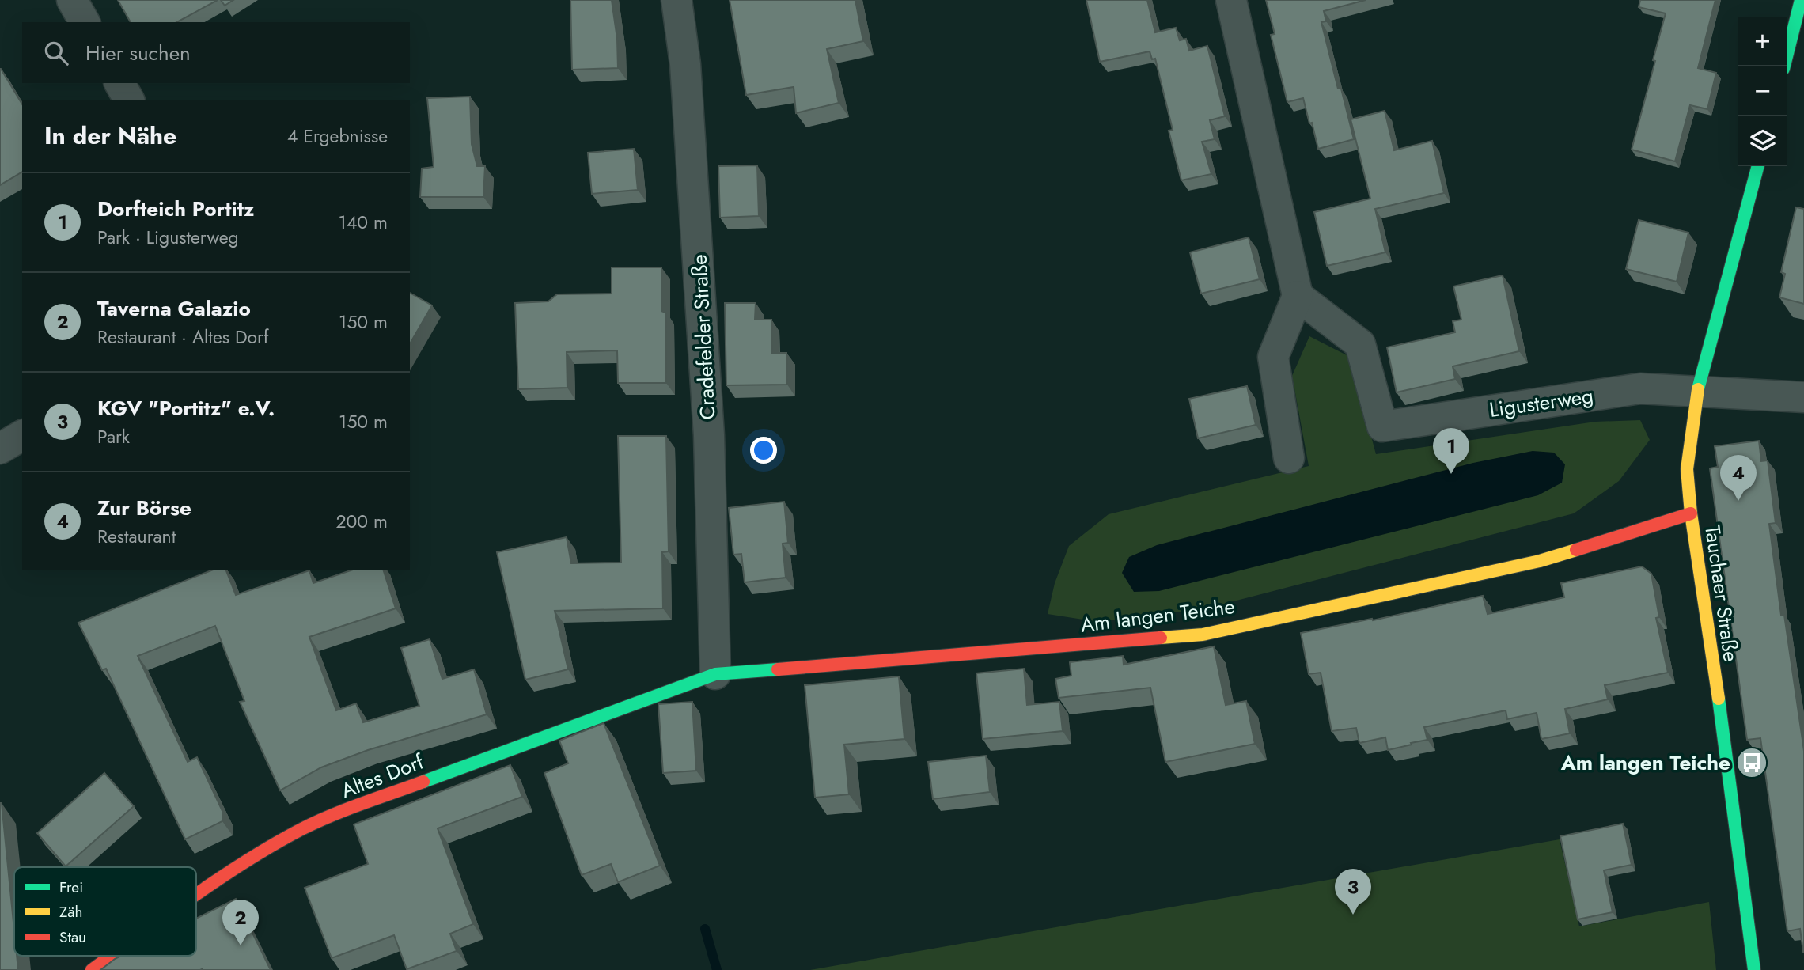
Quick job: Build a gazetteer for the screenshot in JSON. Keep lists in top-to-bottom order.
{
  "streets": {
    "street": [
      "Cradefelder Straße",
      "Ligusterweg",
      "Tauchaer Straße",
      "Am langen Teiche",
      "Altes Dorf"
    ]
  },
  "crossings": [
    ["Cradefelder Straße", "Am langen Teiche"],
    ["Cradefelder Straße", "Altes Dorf"],
    ["Ligusterweg", "Tauchaer Straße"],
    ["Tauchaer Straße", "Am langen Teiche"],
    ["Am langen Teiche", "Altes Dorf"]
  ],
  "places": {
    "bus stop": ["Am langen Teiche"]
  },
  "legend": ["Frei", "Zäh", "Stau"],
  "page": {
    "map_buttons": ["+", "−"],
    "search": "Hier suchen",
    "heading": ["In der Nähe", "4 Ergebnisse"],
    "list": [
      {
        "mark": "1",
        "name": "Dorfteich Portitz",
        "note": "Park · Ligusterweg",
        "value": "140 m"
      },
      {
        "mark": "2",
        "name": "Taverna Galazio",
        "note": "Restaurant · Altes Dorf",
        "value": "150 m"
      },
      {
        "mark": "3",
        "name": "KGV \"Portitz\" e.V.",
        "note": "Park",
        "value": "150 m"
      },
      {
        "mark": "4",
        "name": "Zur Börse",
        "note": "Restaurant",
        "value": "200 m"
      }
    ],
    "pins": [
      "1",
      "4",
      "3",
      "2"
    ]
  }
}
